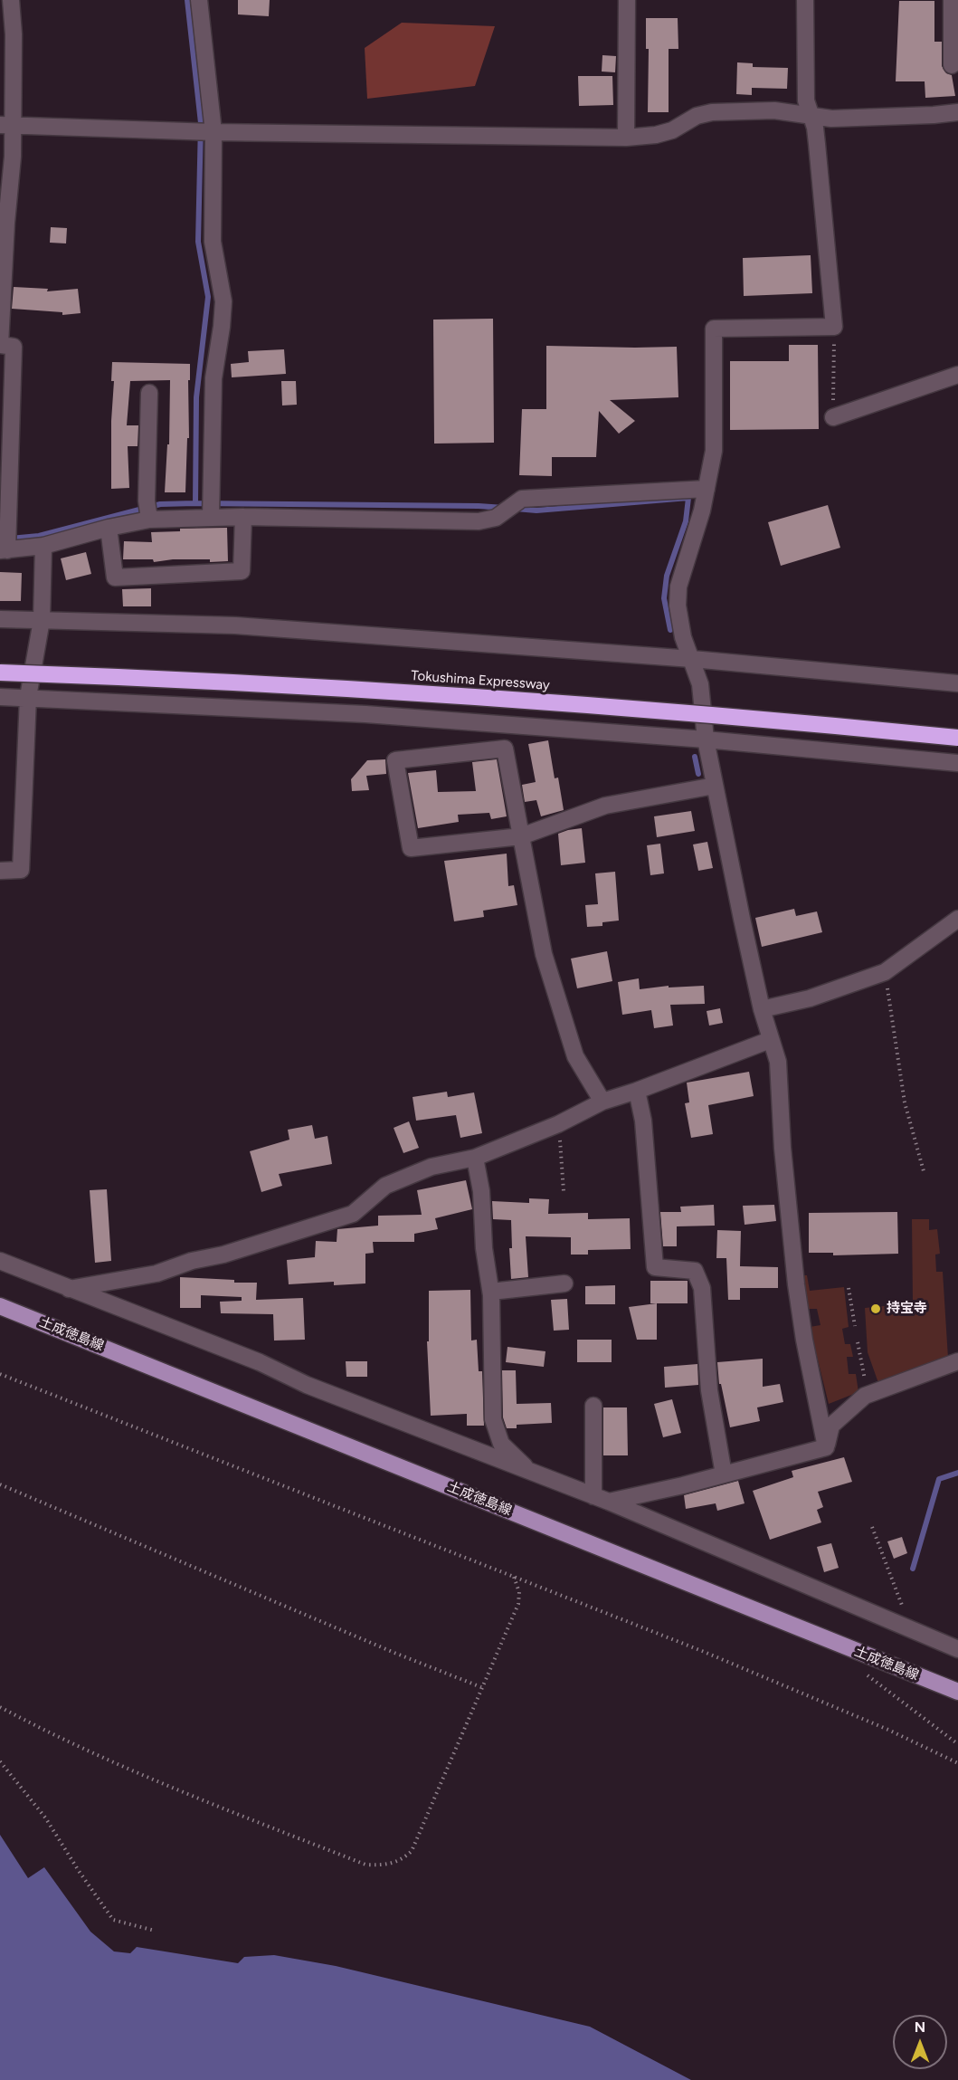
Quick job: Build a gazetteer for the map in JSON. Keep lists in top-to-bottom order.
{
  "streets": {
    "highway": ["Tokushima Expressway"],
    "main road": ["土成徳島線"]
  },
  "places": ["持宝寺"],
  "north": "top"
}
